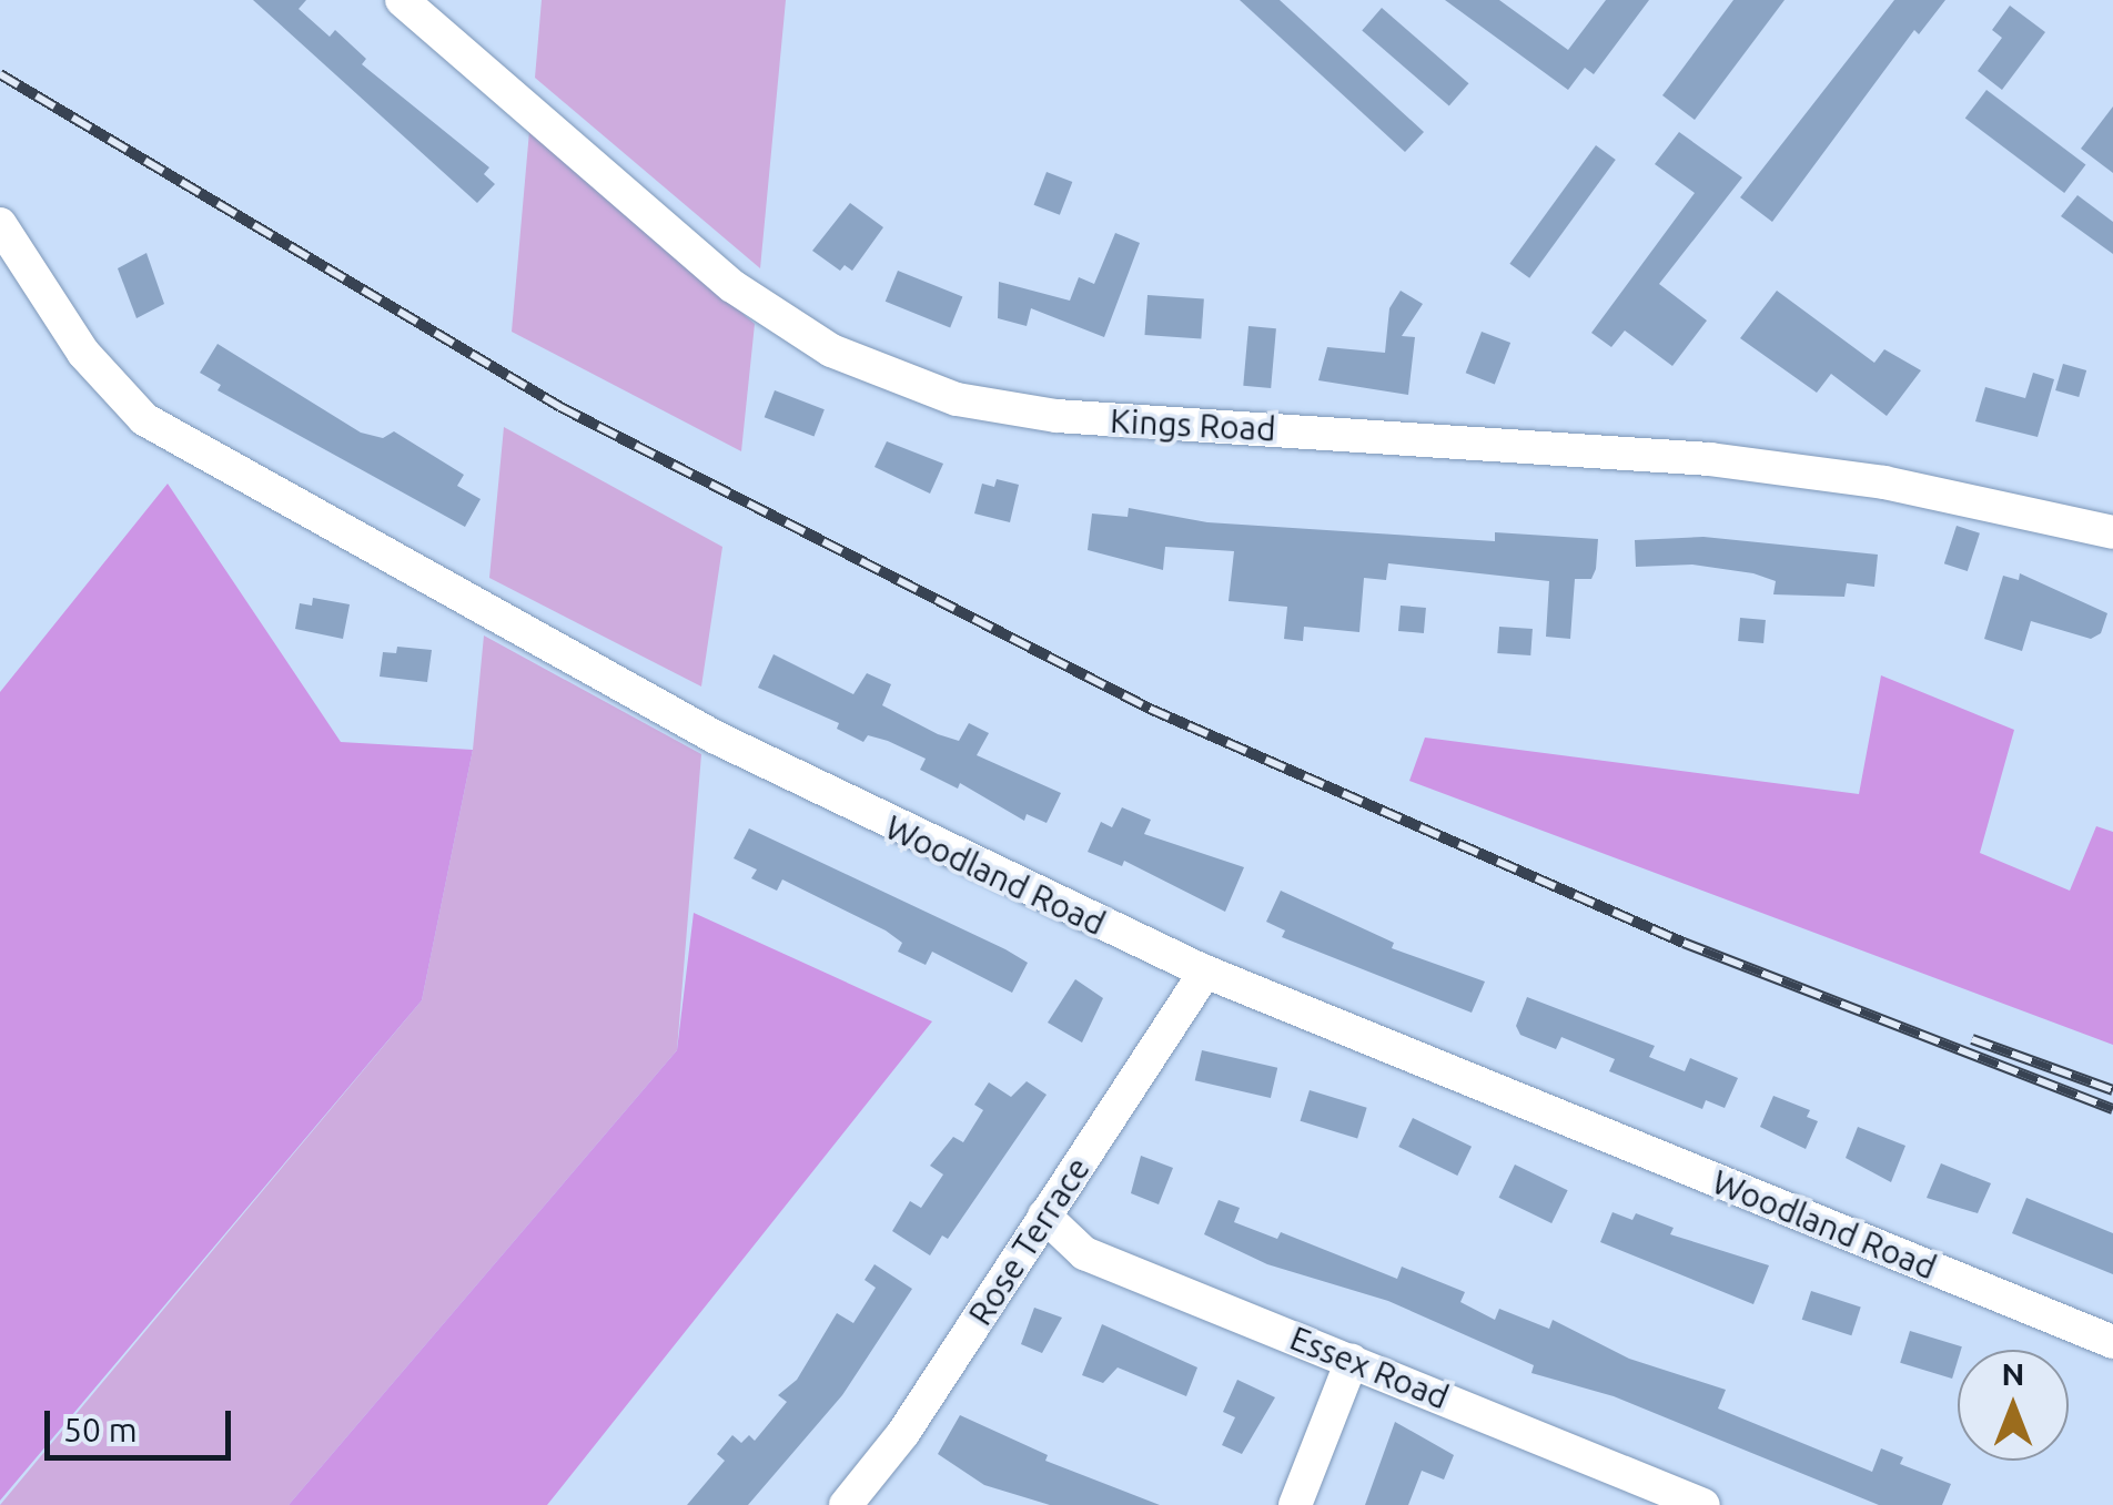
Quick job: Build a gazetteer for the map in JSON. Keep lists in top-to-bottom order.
{
  "streets": {
    "street": [
      "Kings Road",
      "Woodland Road",
      "Rose Terrace",
      "Essex Road"
    ]
  },
  "crossings": [
    ["Woodland Road", "Rose Terrace"],
    ["Rose Terrace", "Essex Road"]
  ],
  "scale_bar": "50 m",
  "north": "top"
}
